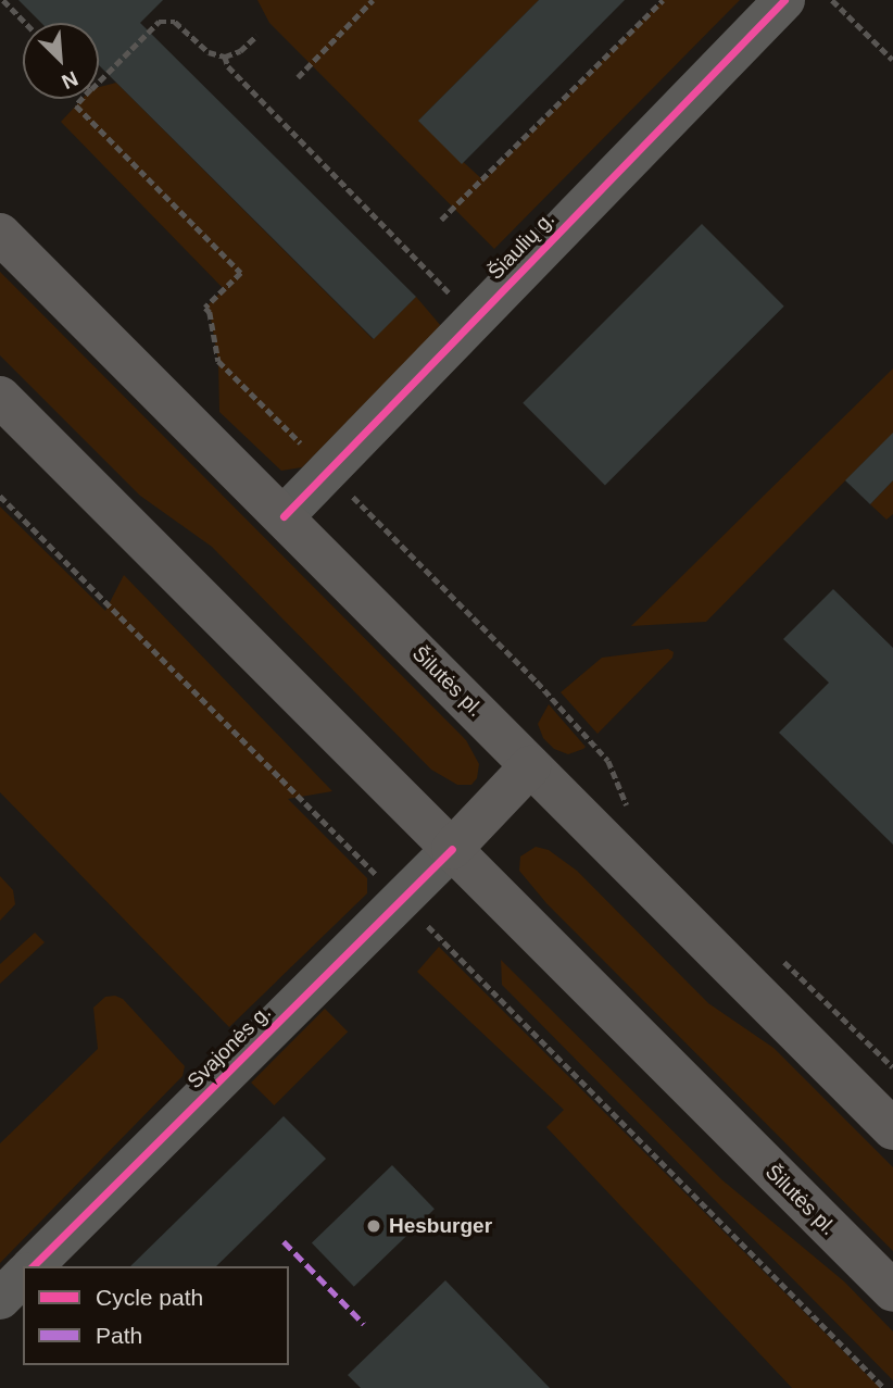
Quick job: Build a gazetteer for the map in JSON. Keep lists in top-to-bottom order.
{
  "streets": {
    "main road": ["Šilutės pl."],
    "street": ["Šiaulių g.", "Svajonės g."]
  },
  "crossings": [
    ["Šiaulių g.", "Šilutės pl."],
    ["Šilutės pl.", "Svajonės g."]
  ],
  "places": ["Hesburger"],
  "legend": ["Cycle path", "Path"],
  "north": "bottom right"
}
